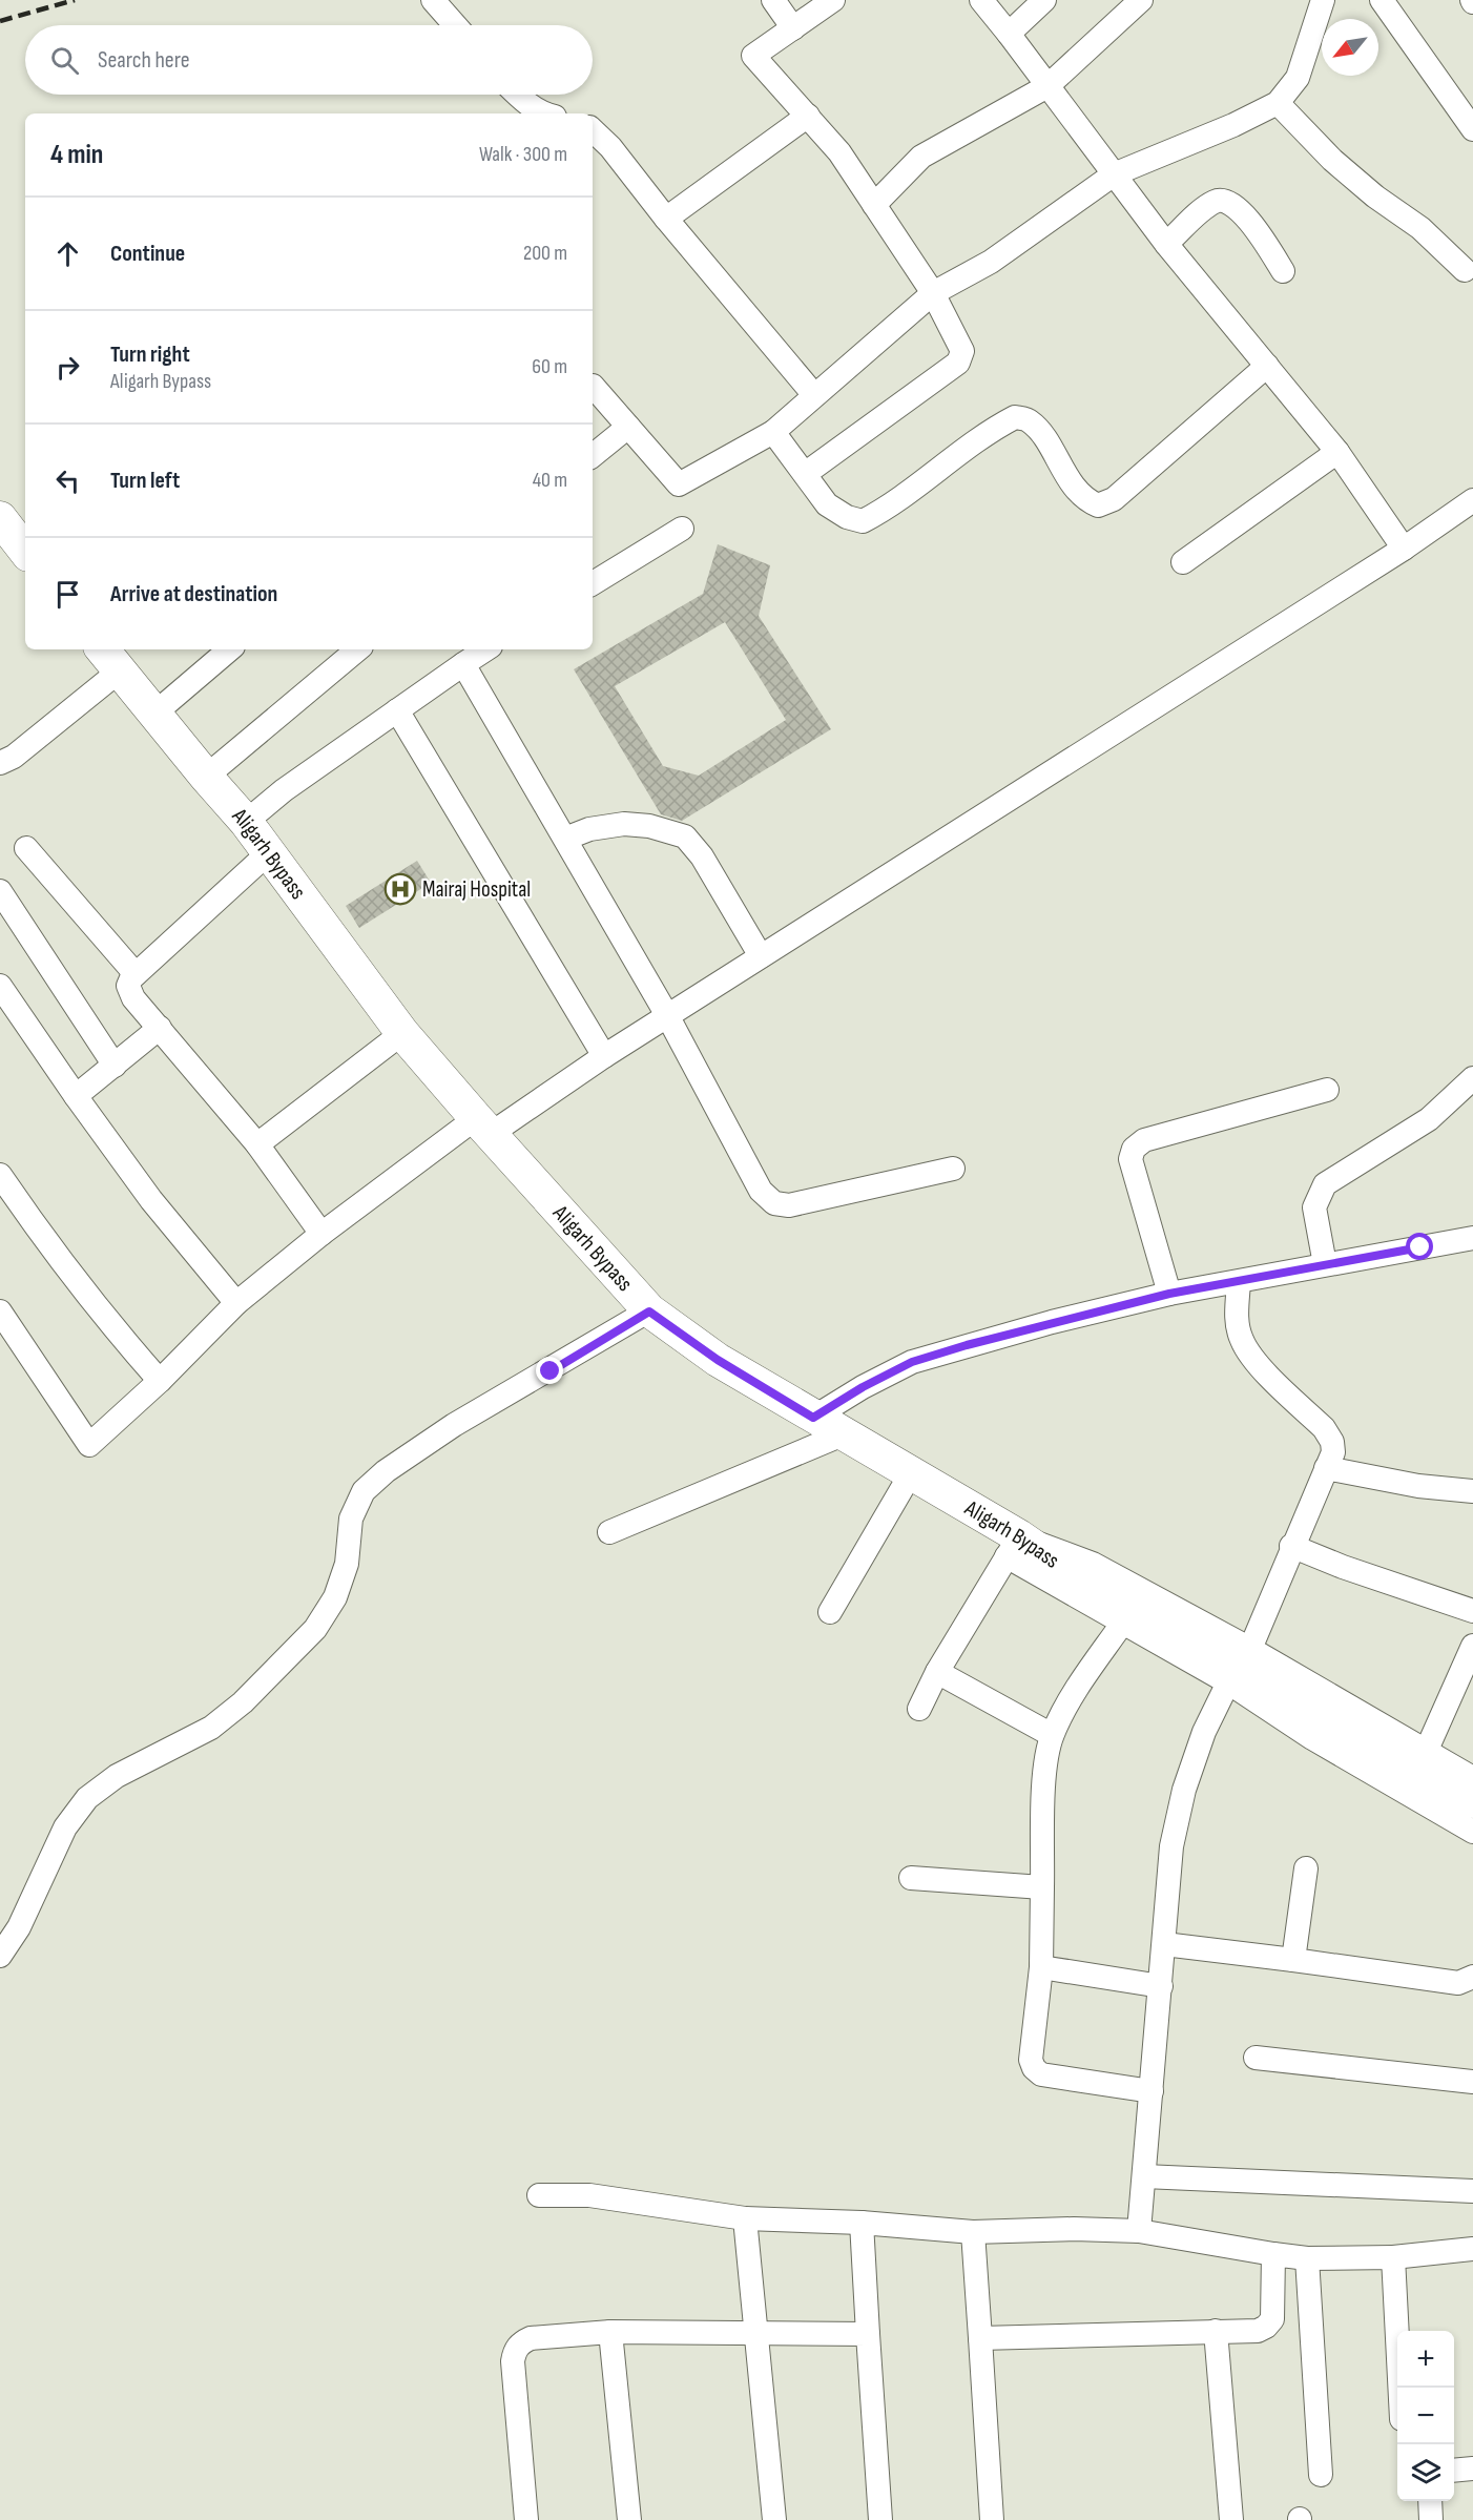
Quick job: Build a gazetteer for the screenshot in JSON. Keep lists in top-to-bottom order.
{
  "streets": {
    "main road": ["Aligarh Bypass"]
  },
  "places": {
    "hospital": ["Mairaj Hospital"]
  },
  "north": "bottom left",
  "page": {
    "search": "Search here",
    "heading": ["4 min", "Walk · 300 m"],
    "list": [
      ["Continue", "200 m"],
      ["Turn right", "Aligarh Bypass", "60 m"],
      ["Turn left", "40 m"],
      "Arrive at destination"
    ],
    "map_buttons": ["+", "−"]
  }
}
